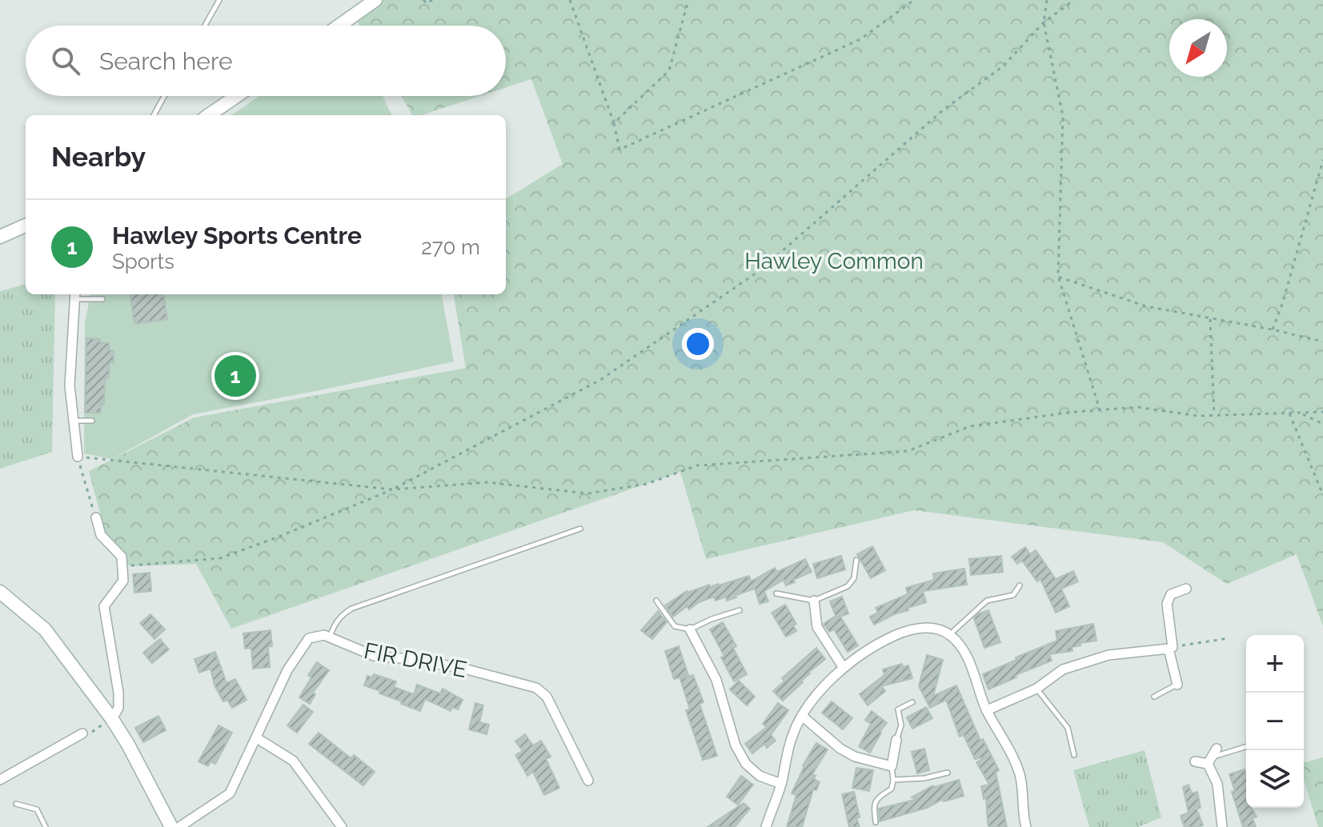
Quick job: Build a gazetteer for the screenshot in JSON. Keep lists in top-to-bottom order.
{
  "streets": {
    "street": ["FIR DRIVE"]
  },
  "parks": ["Hawley Common"],
  "north": "bottom left",
  "page": {
    "search": "Search here",
    "heading": "Nearby",
    "list": [
      {
        "mark": "1",
        "name": "Hawley Sports Centre",
        "note": "Sports",
        "value": "270 m"
      }
    ],
    "pins": "1",
    "map_buttons": ["+", "−"]
  }
}
